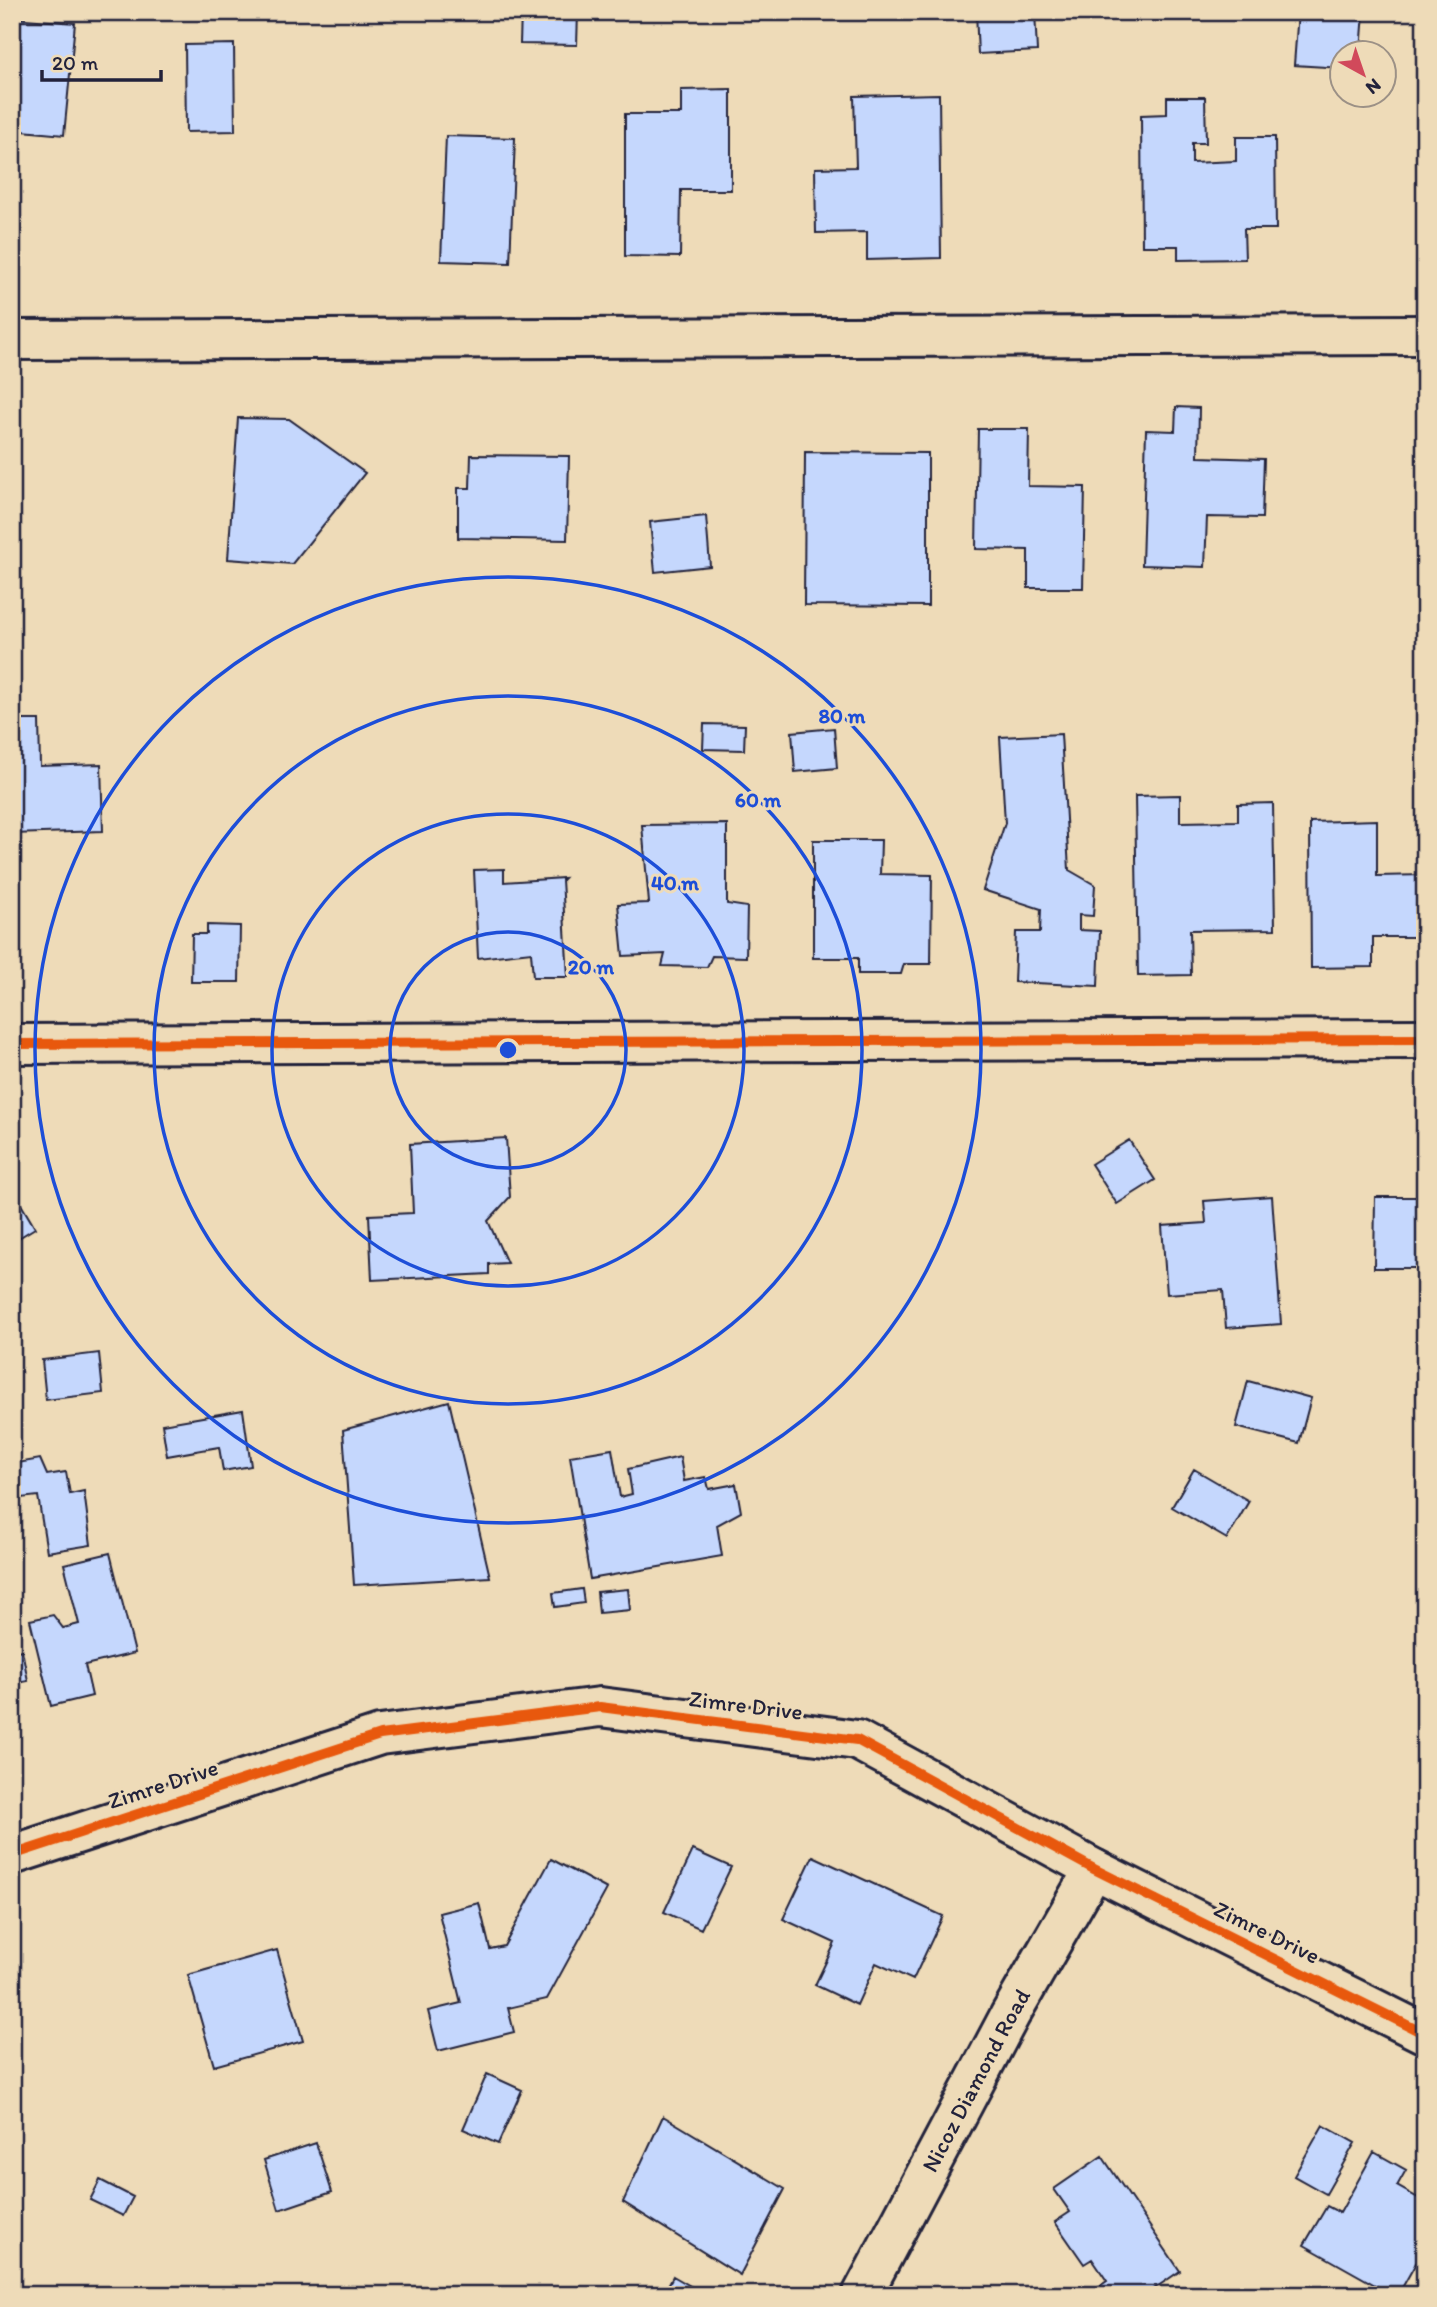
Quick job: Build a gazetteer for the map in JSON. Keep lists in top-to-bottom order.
{
  "streets": {
    "street": ["Zimre Drive", "Nicoz Diamond Road"]
  },
  "crossings": [
    ["Zimre Drive", "Nicoz Diamond Road"]
  ],
  "scale_bar": "20 m",
  "north": "bottom right",
  "rings": [
    "80 m",
    "60 m",
    "40 m",
    "20 m"
  ]
}
